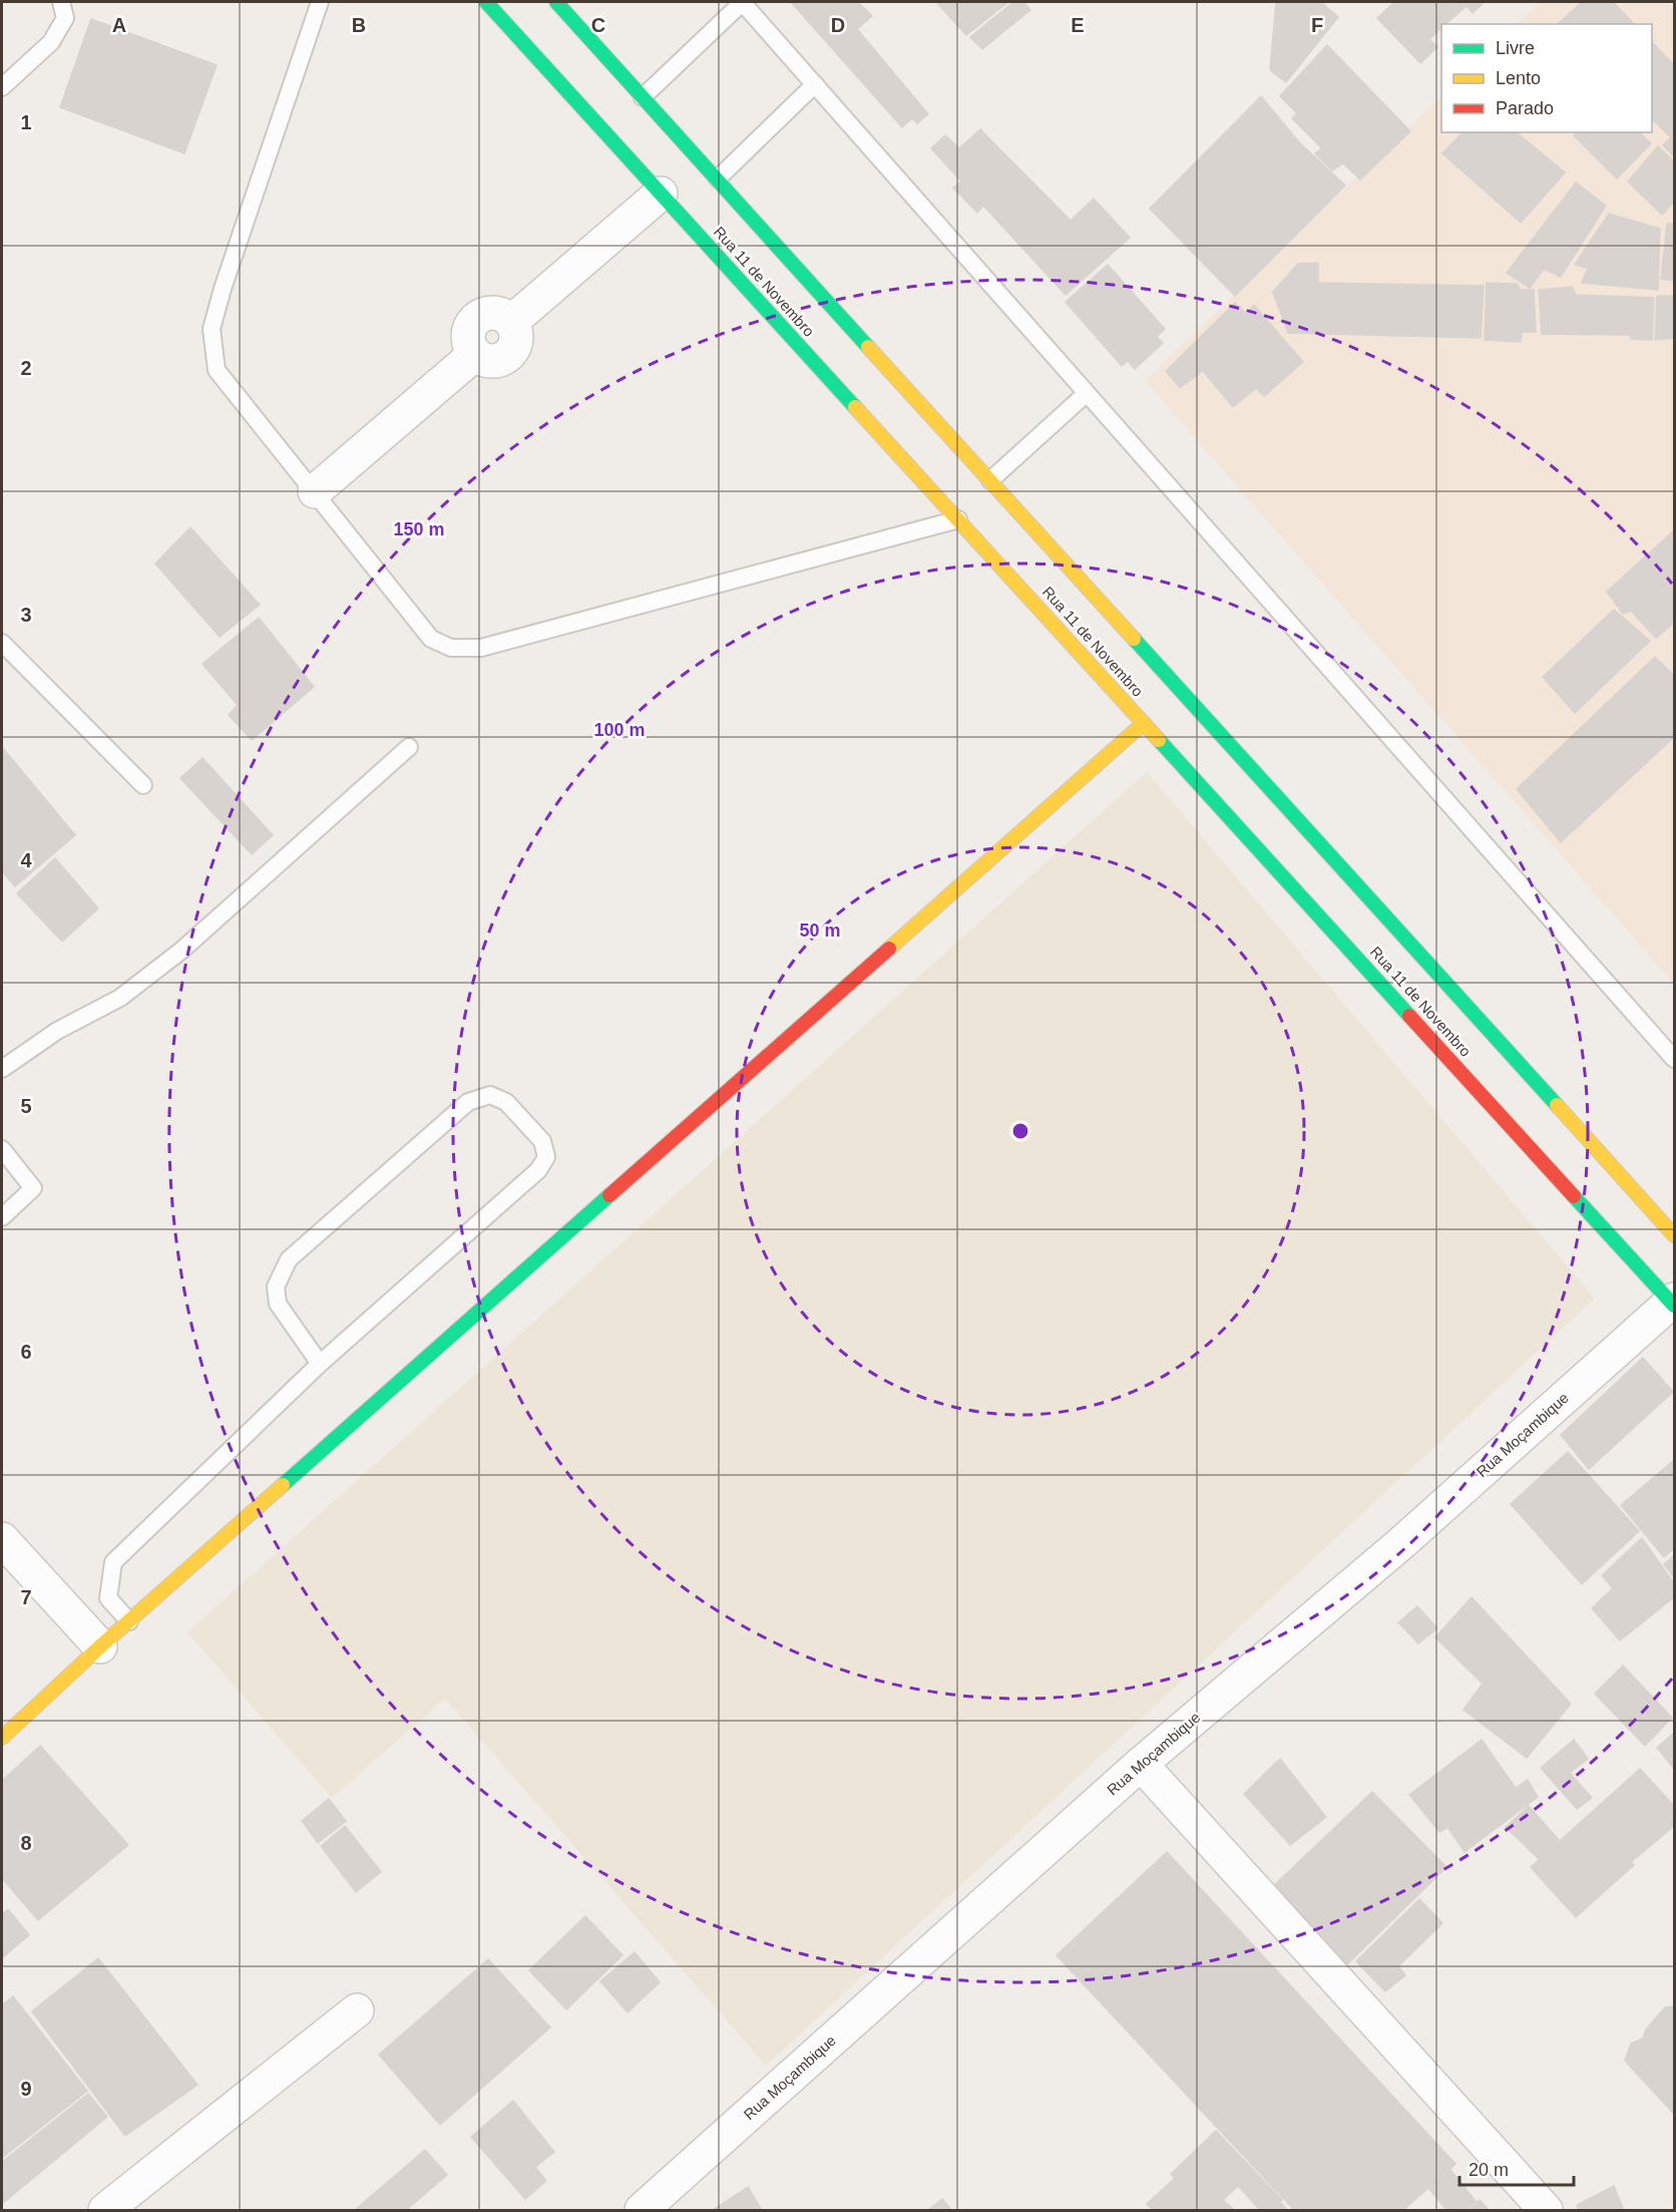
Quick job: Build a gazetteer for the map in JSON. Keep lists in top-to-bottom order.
{
  "streets": {
    "main road": ["Rua 11 de Novembro"],
    "street": ["Rua Moçambique"]
  },
  "crossings": [
    ["Rua 11 de Novembro", "Rua Moçambique"]
  ],
  "legend": ["Livre", "Lento", "Parado"],
  "scale_bar": "20 m",
  "grid": {
    "columns": [
      "A",
      "B",
      "C",
      "D",
      "E",
      "F"
    ],
    "rows": [
      "1",
      "2",
      "3",
      "4",
      "5",
      "6",
      "7",
      "8",
      "9"
    ]
  },
  "rings": ["150 m", "100 m", "50 m"]
}
